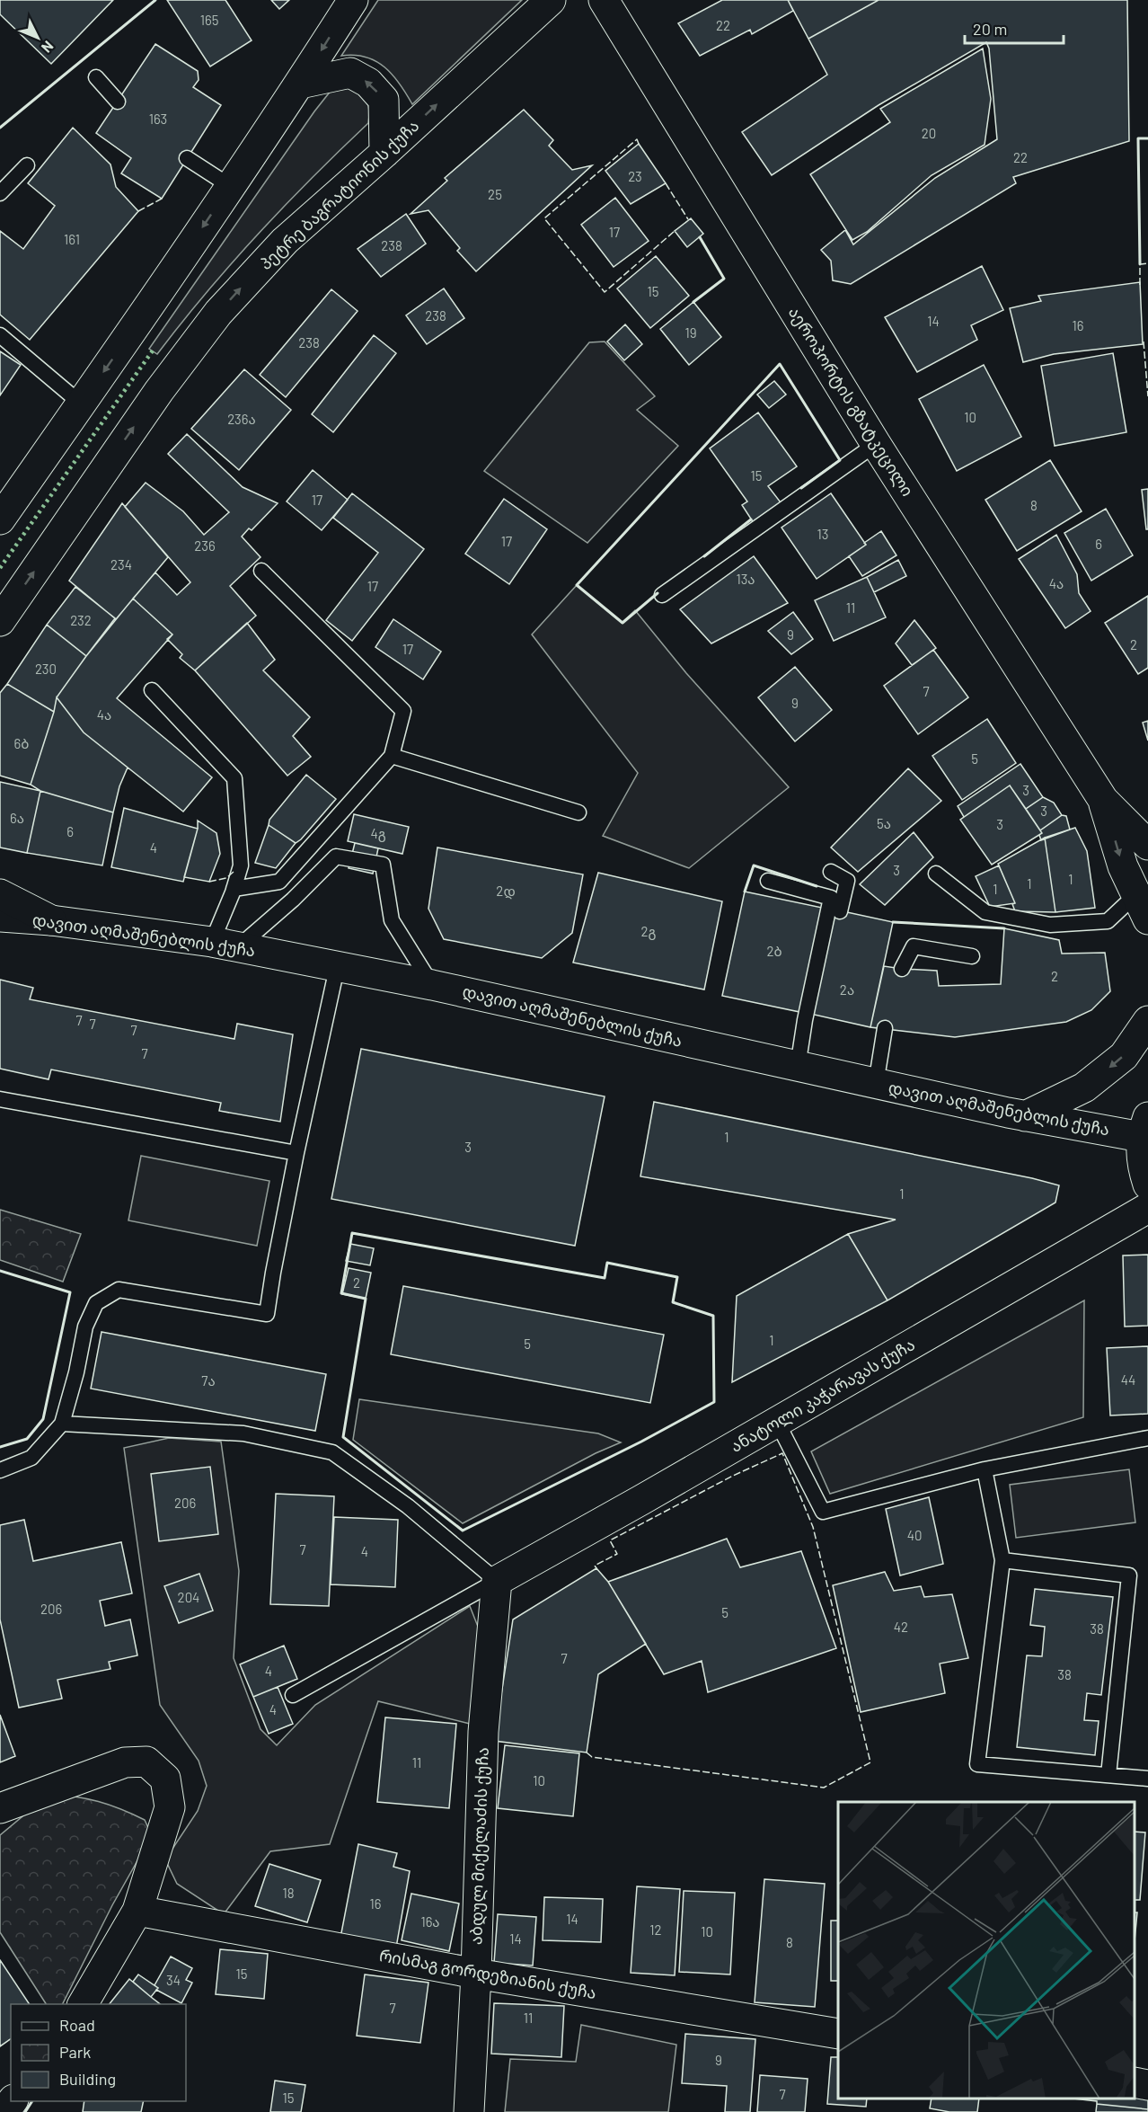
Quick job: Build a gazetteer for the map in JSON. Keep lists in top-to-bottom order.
{
  "streets": {
    "street": [
      "პეტრე ბაგრატიონის ქუჩა",
      "აეროპორტის გზატკეცილი",
      "დავით აღმაშენებლის ქუჩა",
      "ანატოლი კაჭარავას ქუჩა",
      "აბდულ მიქელაძის ქუჩა",
      "რისმაგ გორდეზიანის ქუჩა"
    ]
  },
  "crossings": [
    ["ანატოლი კაჭარავას ქუჩა", "აბდულ მიქელაძის ქუჩა"],
    ["აბდულ მიქელაძის ქუჩა", "რისმაგ გორდეზიანის ქუჩა"]
  ],
  "house_numbers": [
    "165",
    "22",
    "163",
    "20",
    "22",
    "23",
    "25",
    "17",
    "161",
    "238",
    "15",
    "238",
    "14",
    "16",
    "19",
    "238",
    "10",
    "236ა",
    "15",
    "17",
    "8",
    "13",
    "17",
    "6",
    "236",
    "234",
    "13ა",
    "4ა",
    "17",
    "11",
    "232",
    "9",
    "2",
    "17",
    "230",
    "7",
    "9",
    "4ა",
    "6ბ",
    "5",
    "3",
    "3",
    "6ა",
    "5ა",
    "3",
    "6",
    "4გ",
    "4",
    "3",
    "1",
    "1",
    "1",
    "2დ",
    "2გ",
    "2ბ",
    "2",
    "2ა",
    "7",
    "7",
    "7",
    "7",
    "1",
    "3",
    "1",
    "2",
    "1",
    "5",
    "44",
    "7ა",
    "206",
    "40",
    "7",
    "4",
    "204",
    "206",
    "5",
    "42",
    "38",
    "7",
    "4",
    "38",
    "4",
    "11",
    "10",
    "18",
    "16",
    "14",
    "16ა",
    "12",
    "10",
    "14",
    "8",
    "15",
    "34",
    "7",
    "11",
    "9",
    "7",
    "15"
  ],
  "legend": ["Road", "Park", "Building"],
  "scale_bar": "20 m",
  "north": "bottom right"
}
